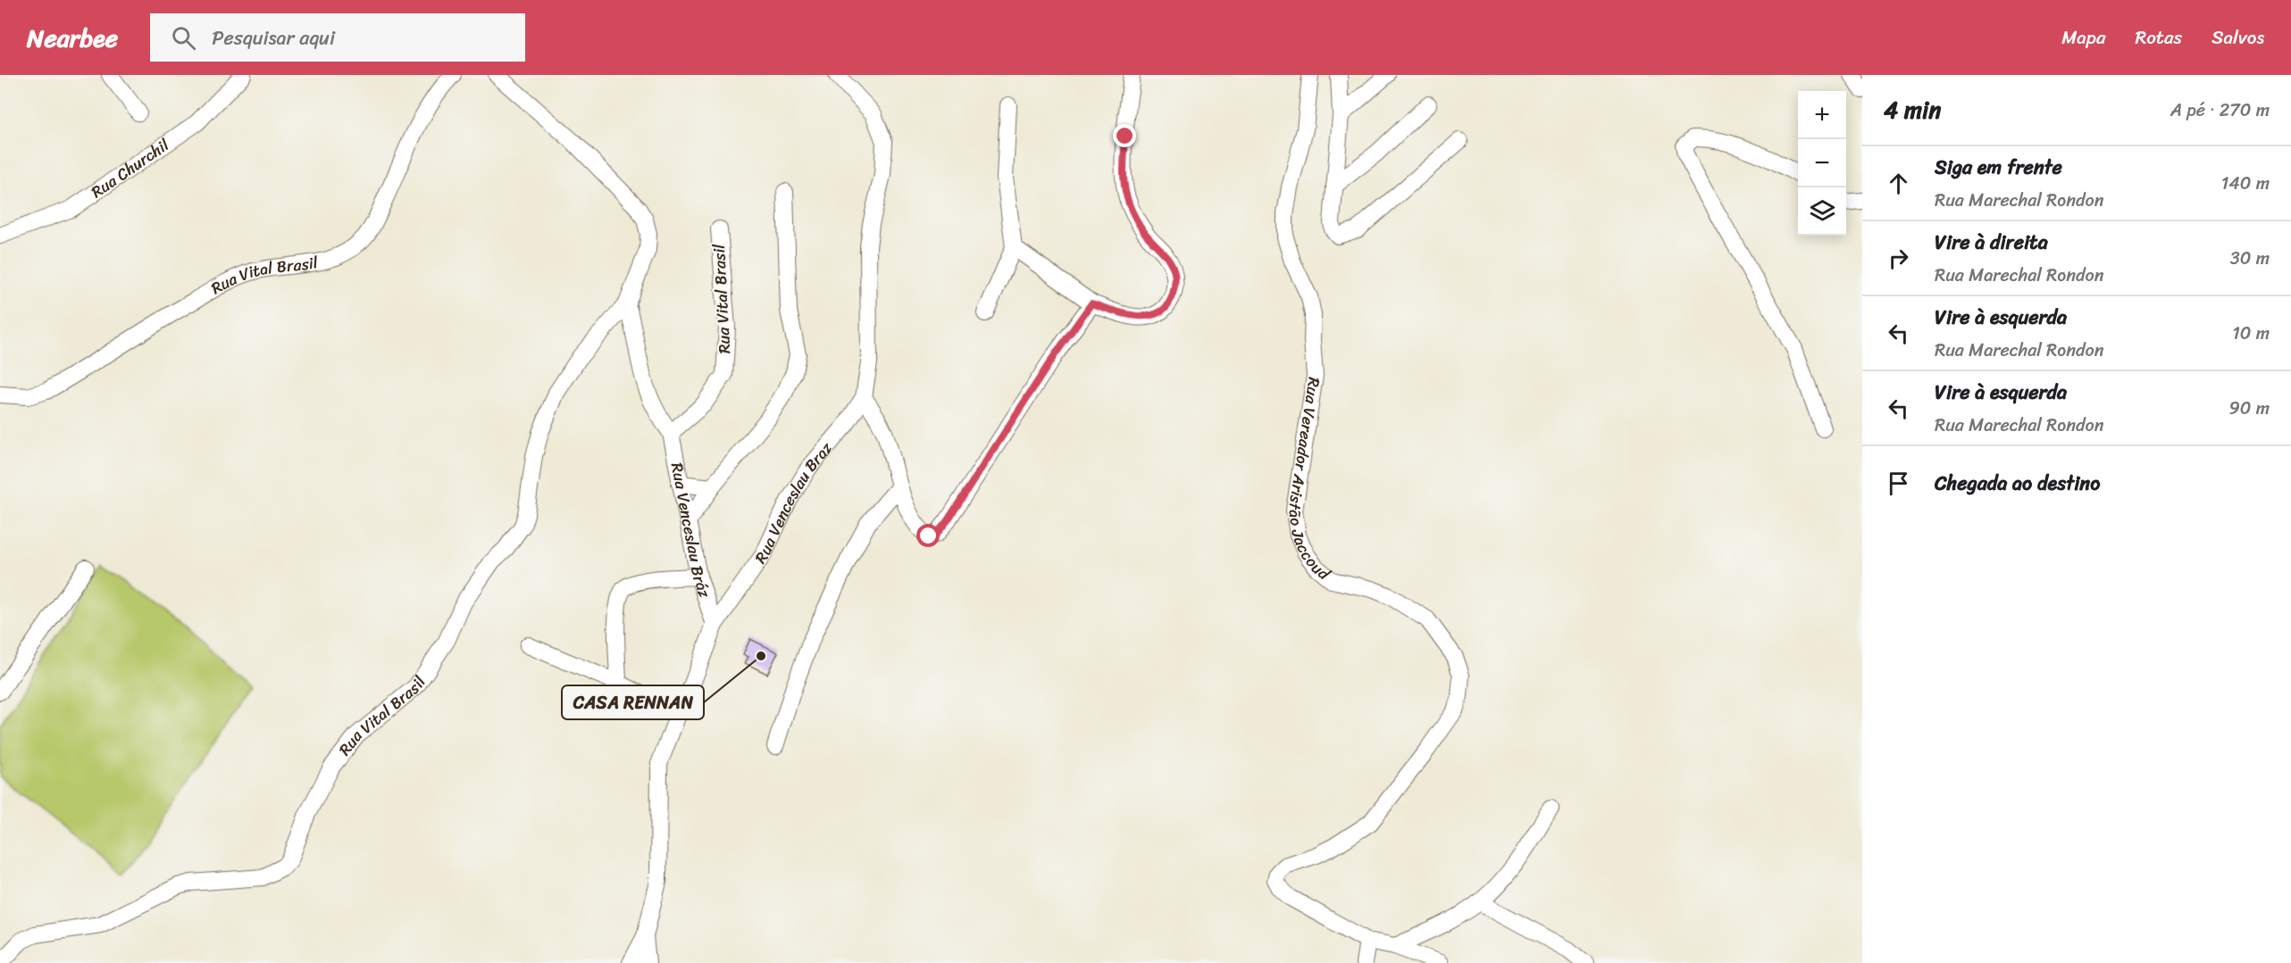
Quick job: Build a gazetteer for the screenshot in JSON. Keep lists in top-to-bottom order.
{
  "streets": {
    "street": [
      "Rua Churchil",
      "Rua Vital Brasil",
      "Rua Vereador Aristão Jaccoud",
      "Rua Venceslau Braz",
      "Rua Venceslau Bráz"
    ]
  },
  "crossings": [
    ["Rua Vital Brasil", "Rua Venceslau Bráz"],
    ["Rua Venceslau Braz", "Rua Venceslau Bráz"]
  ],
  "places": ["CASA RENNAN"],
  "page": {
    "header": "Nearbee",
    "search": "Pesquisar aqui",
    "nav": ["Mapa", "Rotas", "Salvos"],
    "heading": ["4 min", "A pé · 270 m"],
    "map_buttons": ["+", "−"],
    "list": [
      ["Siga em frente", "Rua Marechal Rondon", "140 m"],
      ["Vire à direita", "Rua Marechal Rondon", "30 m"],
      ["Vire à esquerda", "Rua Marechal Rondon", "10 m"],
      ["Vire à esquerda", "Rua Marechal Rondon", "90 m"],
      "Chegada ao destino"
    ]
  }
}
